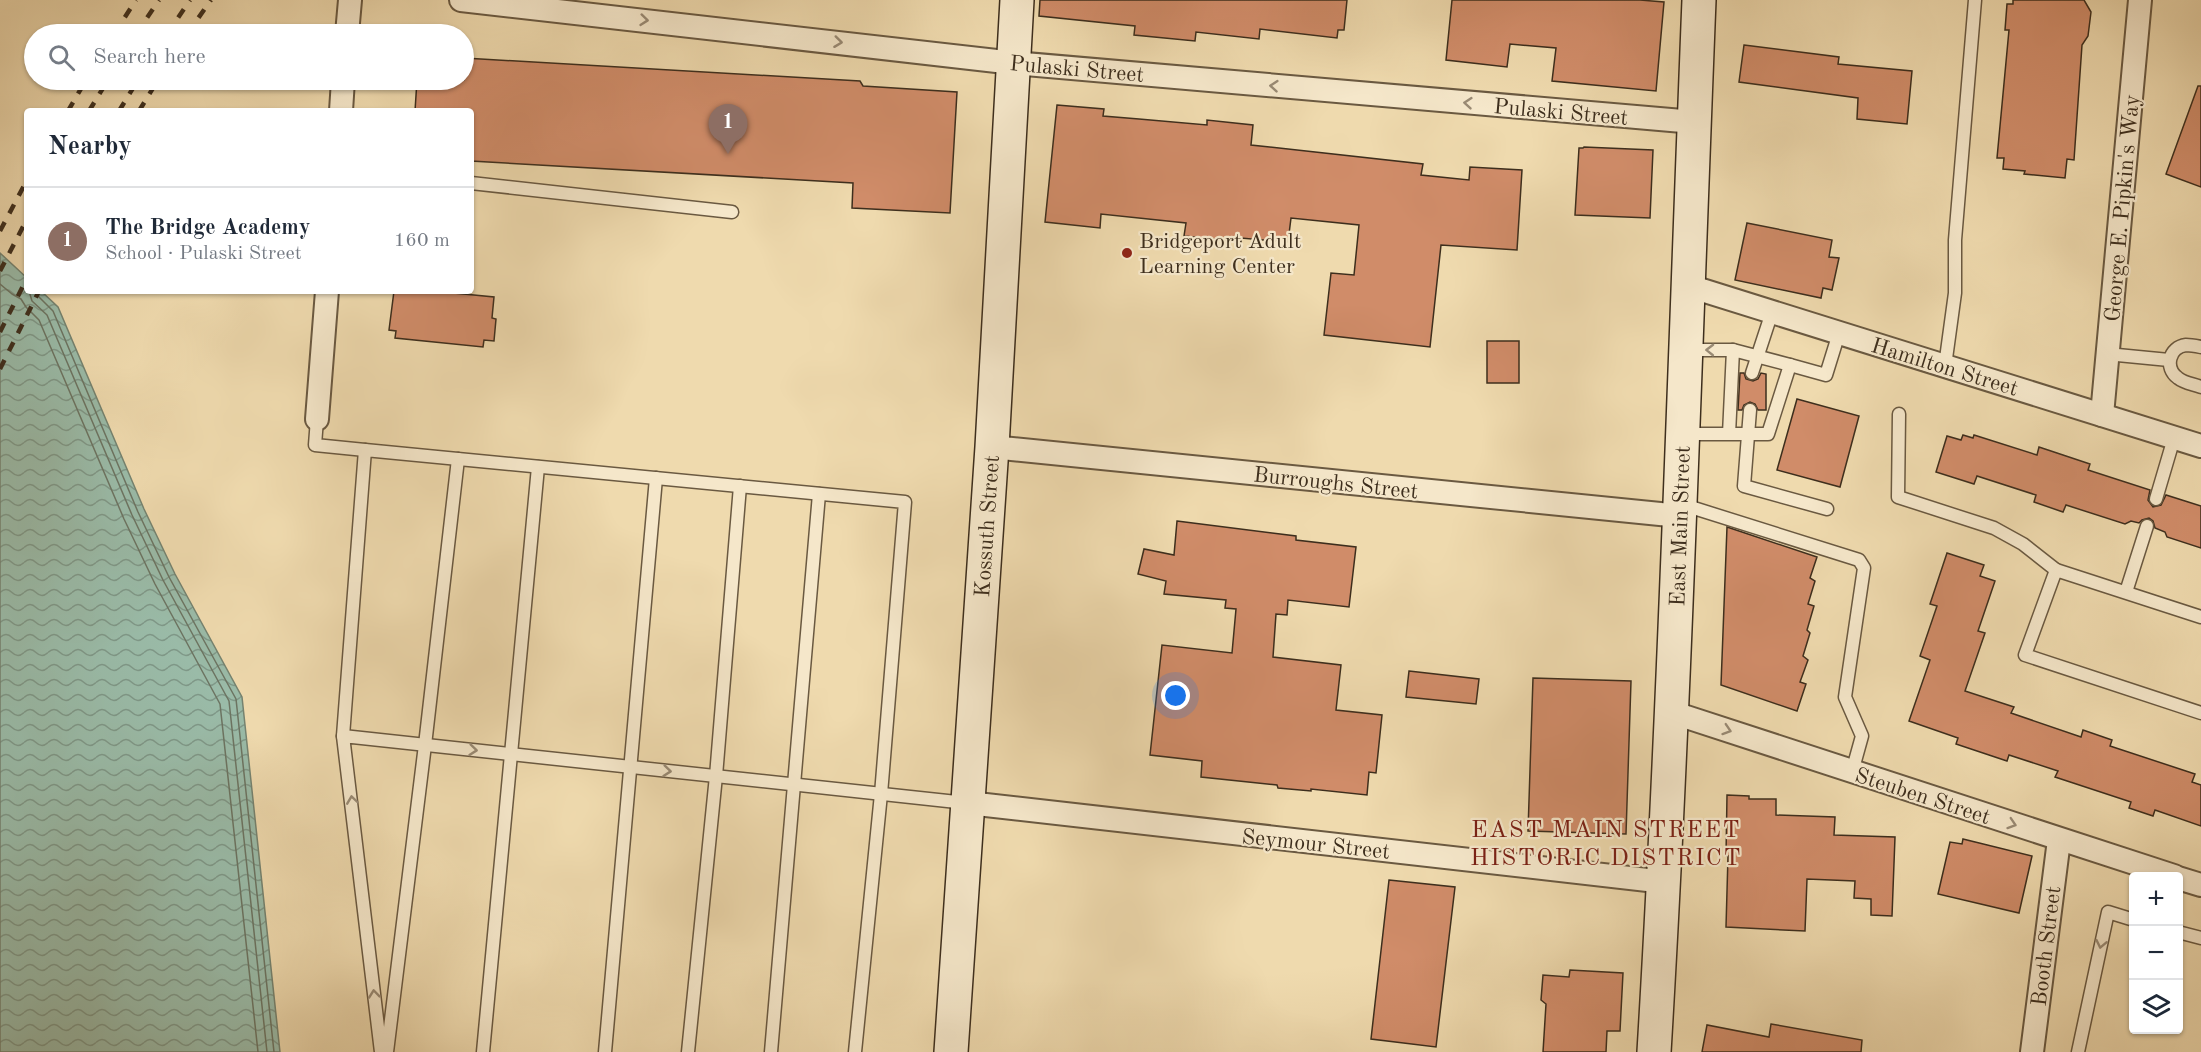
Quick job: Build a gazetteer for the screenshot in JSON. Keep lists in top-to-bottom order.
{
  "streets": {
    "main road": ["Kossuth Street", "East Main Street"],
    "street": [
      "Pulaski Street",
      "George E. Pipkin's Way",
      "Hamilton Street",
      "Burroughs Street",
      "Steuben Street",
      "Seymour Street",
      "Booth Street"
    ]
  },
  "crossings": [
    ["Pulaski Street", "Kossuth Street"],
    ["Pulaski Street", "East Main Street"],
    ["George E. Pipkin's Way", "Hamilton Street"],
    ["Hamilton Street", "East Main Street"],
    ["Burroughs Street", "Kossuth Street"],
    ["Burroughs Street", "East Main Street"],
    ["Kossuth Street", "Seymour Street"],
    ["East Main Street", "Steuben Street"],
    ["East Main Street", "Seymour Street"],
    ["Steuben Street", "Booth Street"]
  ],
  "one_way": ["Steuben Street"],
  "districts": ["EAST MAIN STREET HISTORIC DISTRICT"],
  "places": ["Bridgeport Adult Learning Center"],
  "page": {
    "search": "Search here",
    "pins": "1",
    "heading": "Nearby",
    "list": [
      {
        "mark": "1",
        "name": "The Bridge Academy",
        "note": "School · Pulaski Street",
        "value": "160 m"
      }
    ],
    "map_buttons": ["+", "−"]
  }
}
